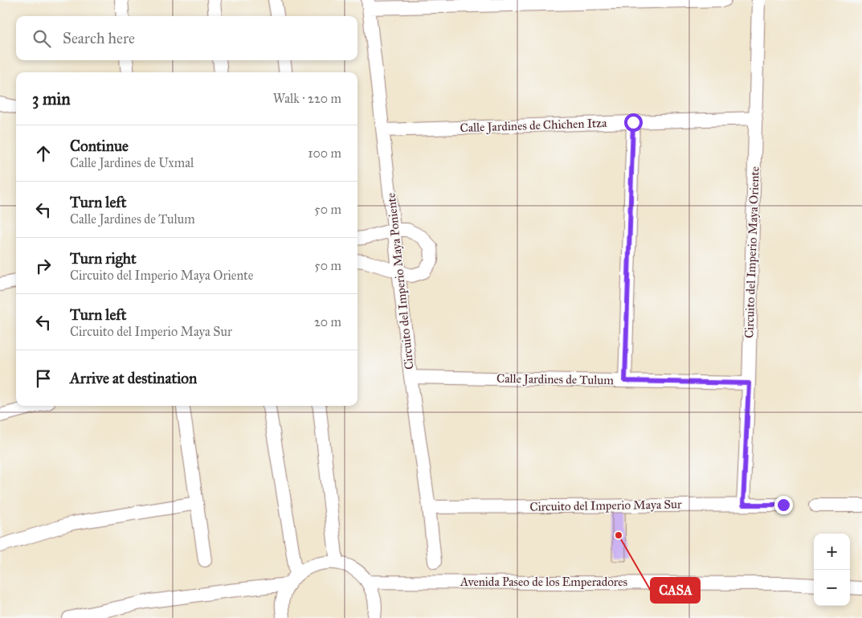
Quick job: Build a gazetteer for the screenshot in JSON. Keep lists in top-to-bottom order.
{
  "streets": {
    "street": [
      "Calle Jardines de Chichen Itza",
      "Circuito del Imperio Maya Oriente",
      "Circuito del Imperio Maya Poniente",
      "Calle Jardines de Tulum",
      "Circuito del Imperio Maya Sur",
      "Avenida Paseo de los Emperadores"
    ]
  },
  "crossings": [
    ["Calle Jardines de Chichen Itza", "Circuito del Imperio Maya Oriente"],
    ["Calle Jardines de Chichen Itza", "Circuito del Imperio Maya Poniente"],
    ["Circuito del Imperio Maya Oriente", "Calle Jardines de Tulum"],
    ["Circuito del Imperio Maya Oriente", "Circuito del Imperio Maya Sur"],
    ["Circuito del Imperio Maya Poniente", "Calle Jardines de Tulum"],
    ["Circuito del Imperio Maya Poniente", "Circuito del Imperio Maya Sur"]
  ],
  "places": ["CASA"],
  "page": {
    "search": "Search here",
    "heading": ["3 min", "Walk · 220 m"],
    "list": [
      ["Continue", "Calle Jardines de Uxmal", "100 m"],
      ["Turn left", "Calle Jardines de Tulum", "50 m"],
      ["Turn right", "Circuito del Imperio Maya Oriente", "50 m"],
      ["Turn left", "Circuito del Imperio Maya Sur", "20 m"],
      "Arrive at destination"
    ],
    "map_buttons": ["+", "−"]
  }
}
